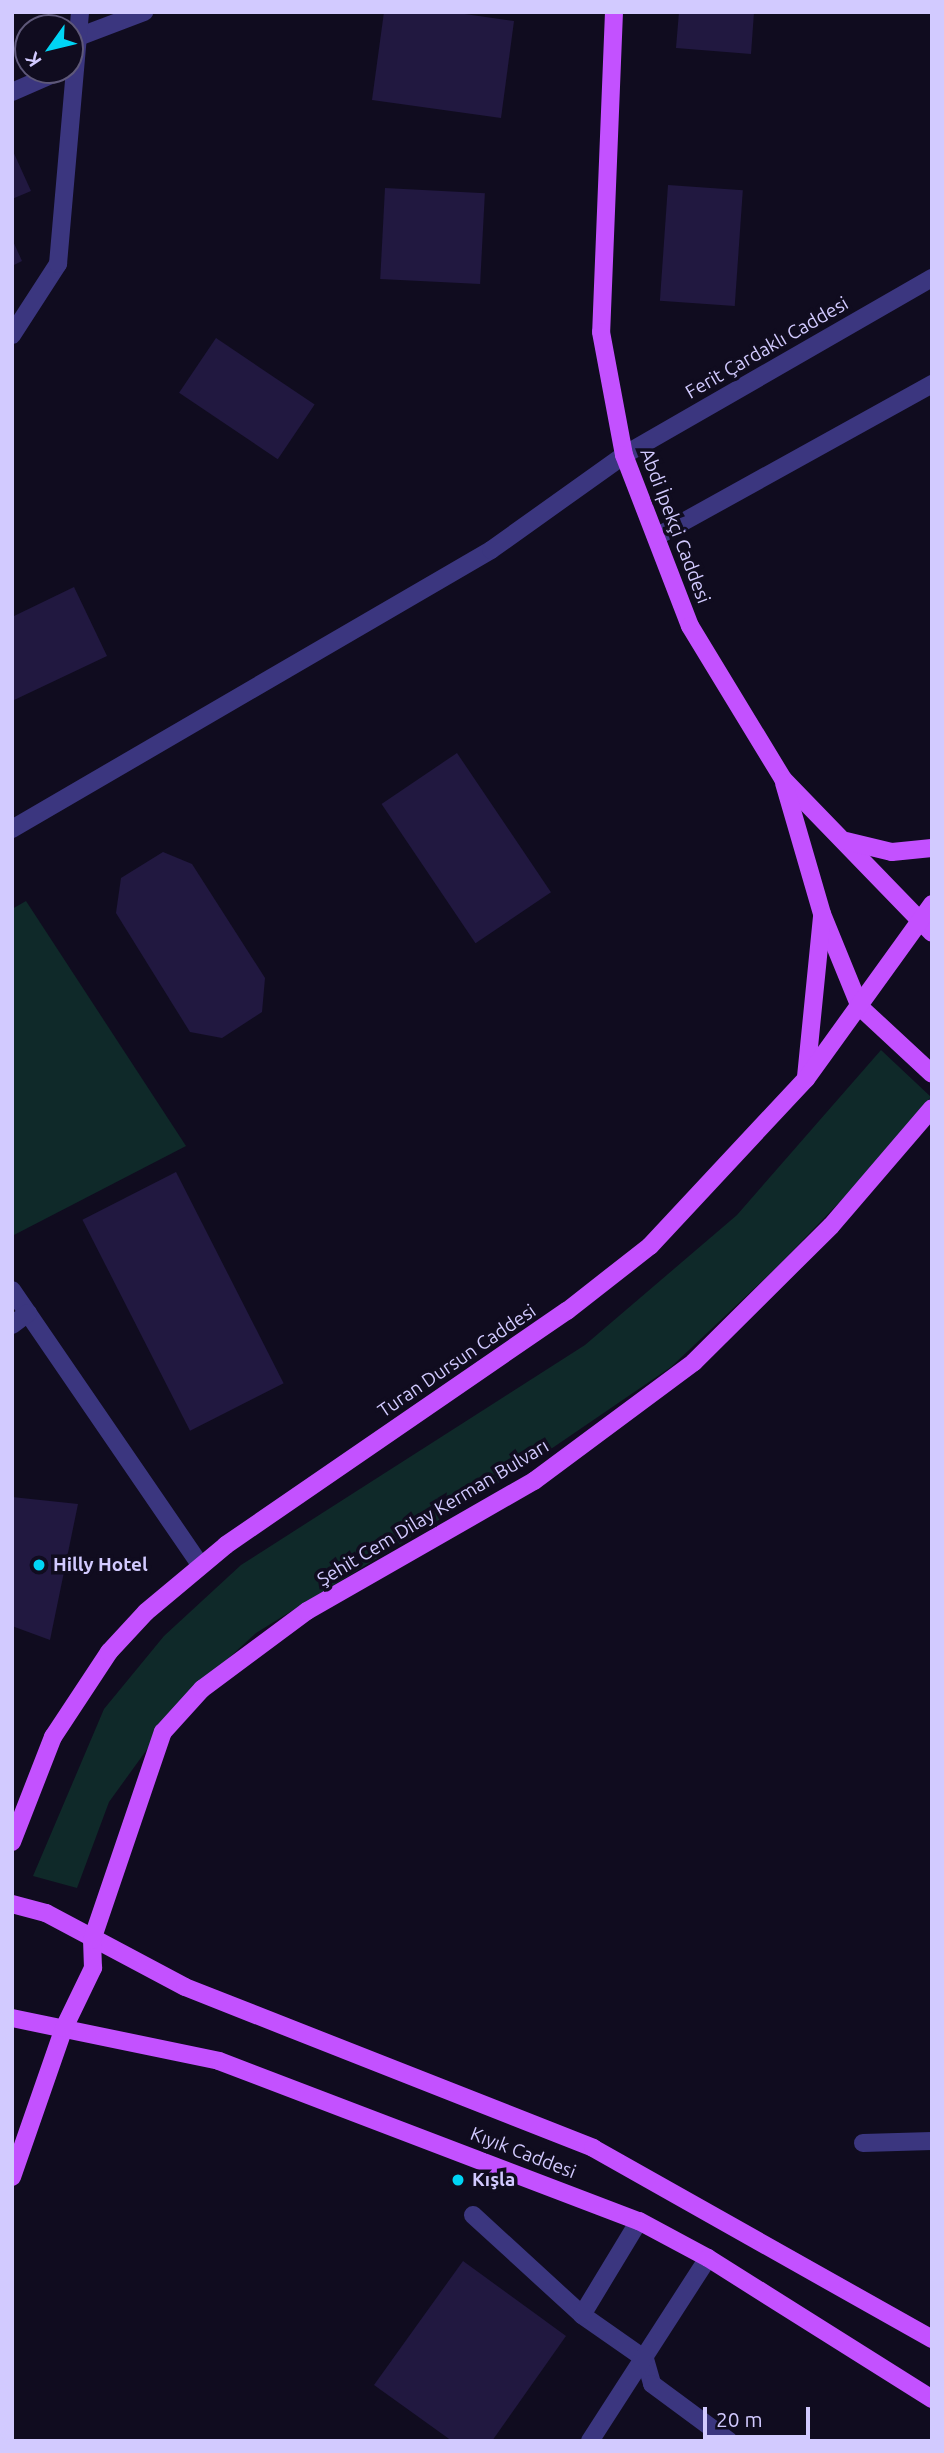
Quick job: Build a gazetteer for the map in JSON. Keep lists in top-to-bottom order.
{
  "streets": {
    "main road": [
      "Abdi İpekçi Caddesi",
      "Turan Dursun Caddesi",
      "Şehit Cem Dilay Kerman Bulvarı",
      "Kıyık Caddesi"
    ],
    "street": ["Ferit Çardaklı Caddesi"]
  },
  "crossings": [
    ["Ferit Çardaklı Caddesi", "Abdi İpekçi Caddesi"],
    ["Şehit Cem Dilay Kerman Bulvarı", "Kıyık Caddesi"]
  ],
  "places": ["Hilly Hotel", "Kışla"],
  "scale_bar": "20 m",
  "north": "bottom left"
}
